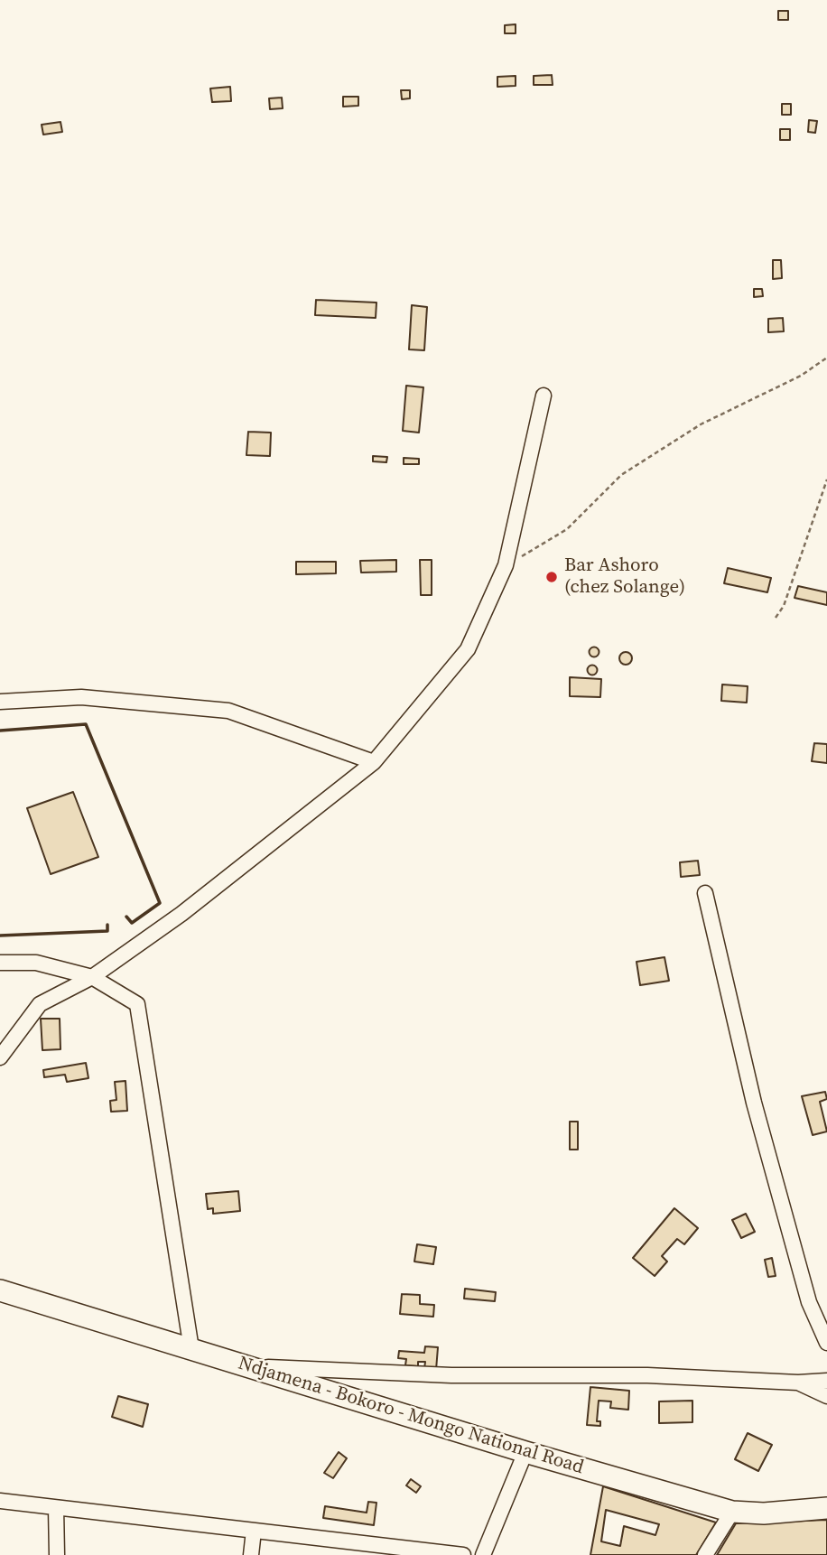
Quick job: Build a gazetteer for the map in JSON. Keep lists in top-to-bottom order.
{
  "streets": {
    "highway": ["Ndjamena - Bokoro - Mongo National Road"]
  },
  "places": ["Bar Ashoro (chez Solange)"]
}
